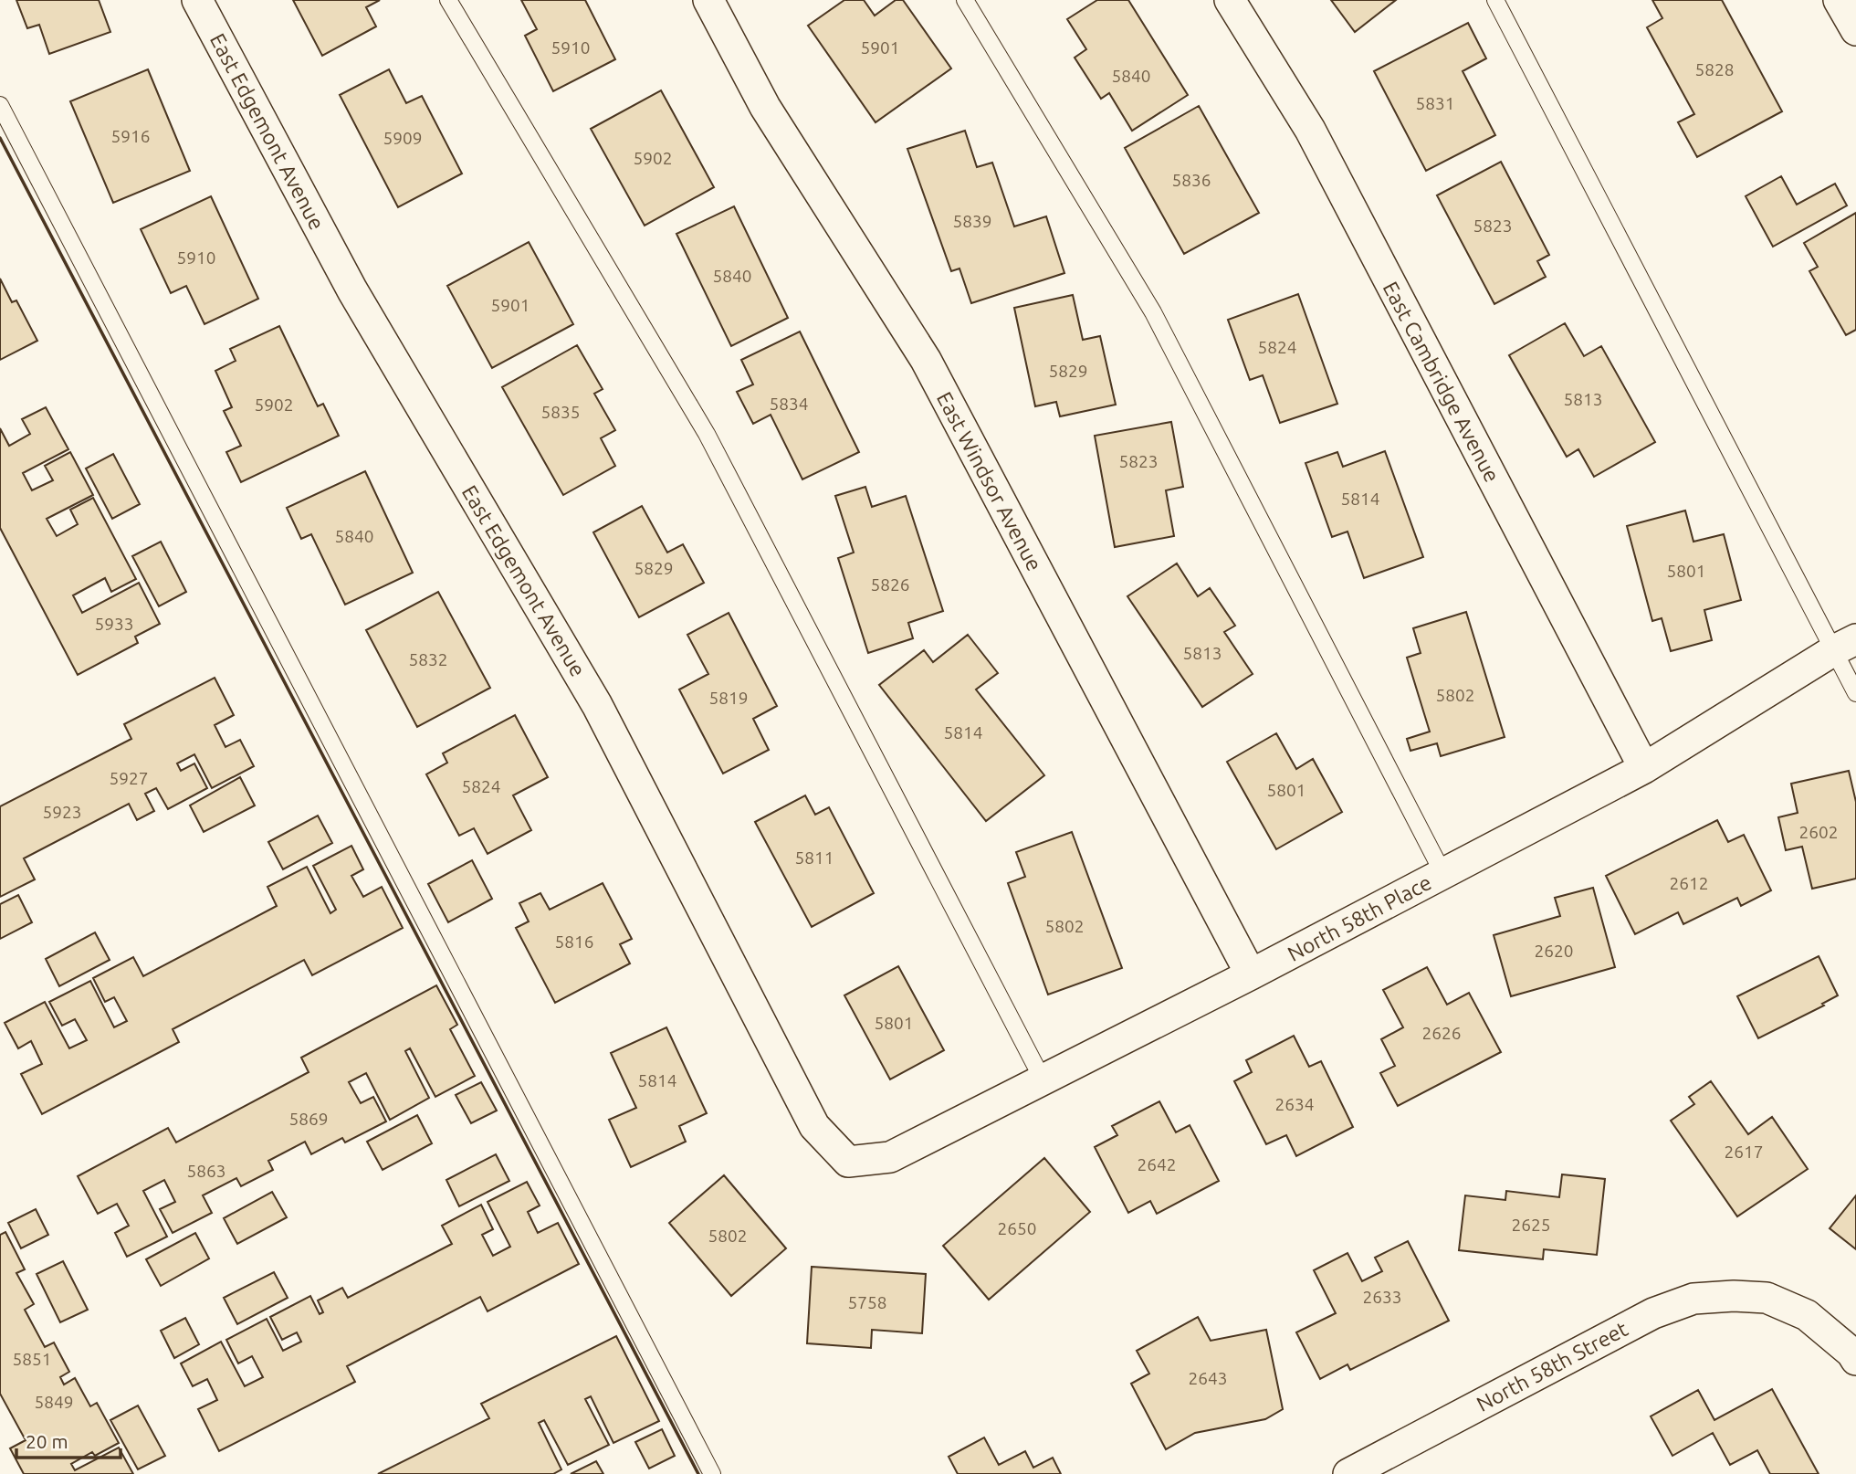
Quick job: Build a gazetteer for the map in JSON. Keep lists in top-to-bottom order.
{
  "streets": {
    "street": [
      "East Edgemont Avenue",
      "East Cambridge Avenue",
      "East Windsor Avenue",
      "North 58th Place",
      "North 58th Street"
    ]
  },
  "crossings": [
    ["East Edgemont Avenue", "North 58th Place"],
    ["East Cambridge Avenue", "North 58th Place"],
    ["East Windsor Avenue", "North 58th Place"]
  ],
  "house_numbers": [
    "5910",
    "5901",
    "5828",
    "5840",
    "5831",
    "5916",
    "5909",
    "5902",
    "5836",
    "5839",
    "5823",
    "5910",
    "5840",
    "5901",
    "5824",
    "5829",
    "5813",
    "5834",
    "5902",
    "5835",
    "5823",
    "5814",
    "5840",
    "5829",
    "5801",
    "5826",
    "5933",
    "5813",
    "5832",
    "5802",
    "5819",
    "5814",
    "5927",
    "5824",
    "5801",
    "5923",
    "2602",
    "5811",
    "2612",
    "5802",
    "5816",
    "2620",
    "5801",
    "2626",
    "5814",
    "2634",
    "5869",
    "2617",
    "2642",
    "5863",
    "2625",
    "2650",
    "5802",
    "2633",
    "5758",
    "5851",
    "2643",
    "5849"
  ],
  "scale_bar": "20 m"
}
